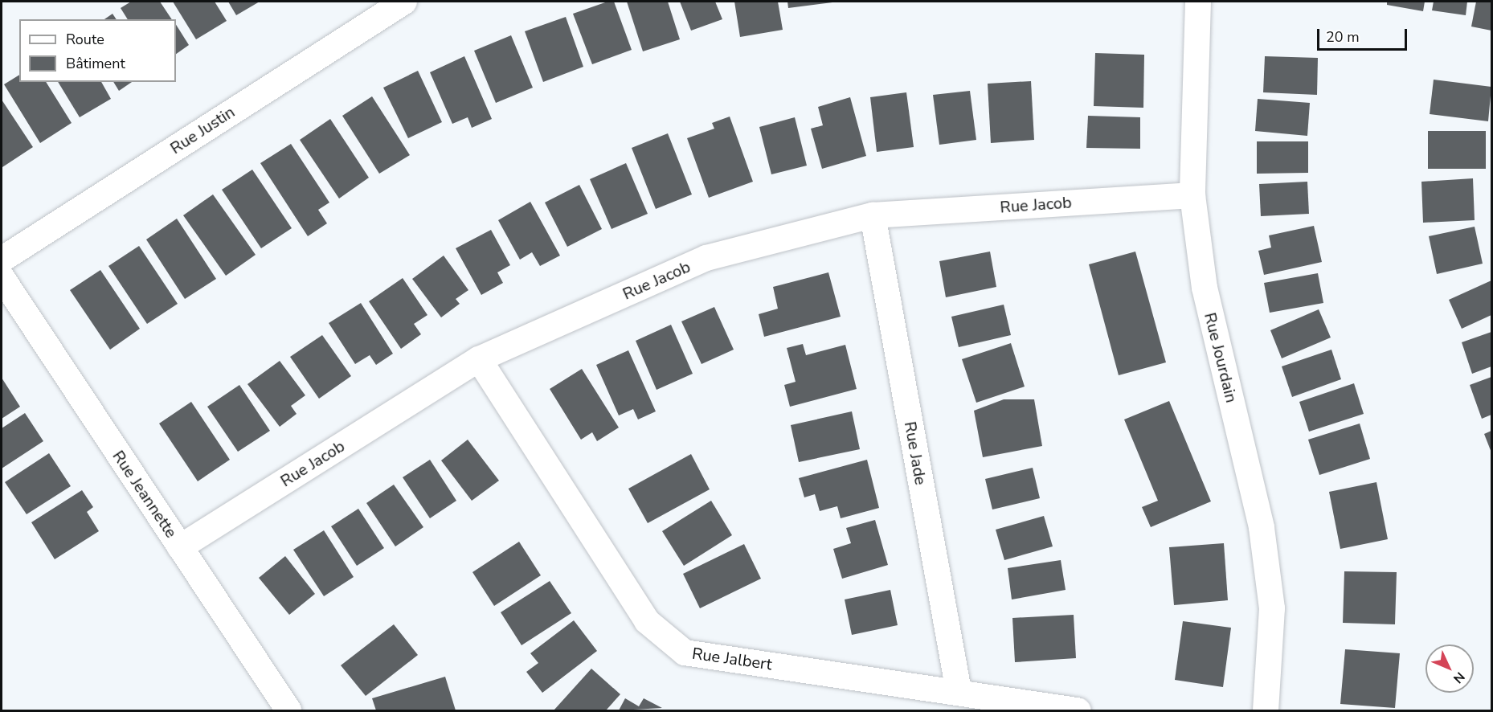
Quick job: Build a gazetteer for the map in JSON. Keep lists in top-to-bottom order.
{
  "streets": {
    "street": [
      "Rue Justin",
      "Rue Jacob",
      "Rue Jourdain",
      "Rue Jade",
      "Rue Jeannette",
      "Rue Jalbert"
    ]
  },
  "crossings": [
    ["Rue Jacob", "Rue Jourdain"],
    ["Rue Jacob", "Rue Jade"],
    ["Rue Jacob", "Rue Jeannette"],
    ["Rue Jacob", "Rue Jalbert"],
    ["Rue Jade", "Rue Jalbert"]
  ],
  "legend": ["Route", "Bâtiment"],
  "scale_bar": "20 m",
  "north": "bottom right"
}
